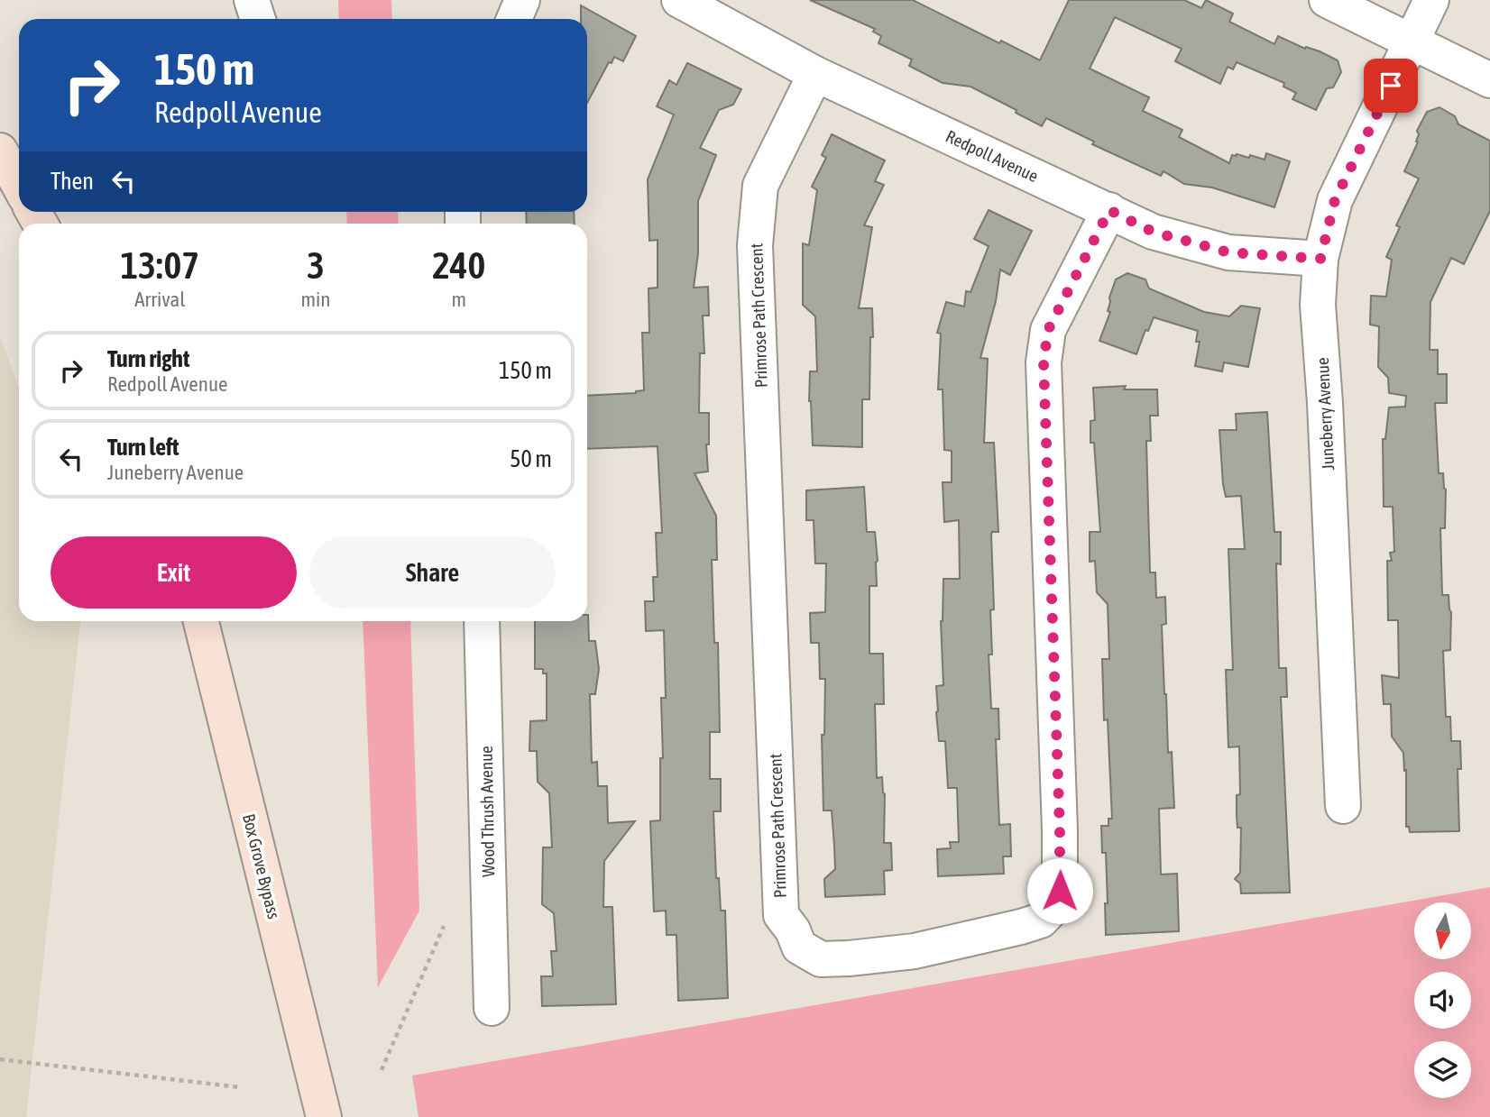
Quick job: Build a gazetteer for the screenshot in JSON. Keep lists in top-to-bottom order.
{
  "streets": {
    "main road": ["Box Grove Bypass"],
    "street": [
      "Redpoll Avenue",
      "Primrose Path Crescent",
      "Juneberry Avenue",
      "Wood Thrush Avenue"
    ]
  },
  "crossings": [
    ["Redpoll Avenue", "Primrose Path Crescent"],
    ["Redpoll Avenue", "Juneberry Avenue"]
  ],
  "north": "bottom",
  "page": {
    "turn": ["150 m", "Redpoll Avenue"],
    "then": "Then",
    "eta": [
      "13:07",
      "Arrival",
      "3",
      "min",
      "240",
      "m"
    ],
    "list": [
      {
        "name": "Turn right",
        "note": "Redpoll Avenue",
        "value": "150 m"
      },
      {
        "name": "Turn left",
        "note": "Juneberry Avenue",
        "value": "50 m"
      }
    ],
    "buttons": ["Exit", "Share"]
  }
}
